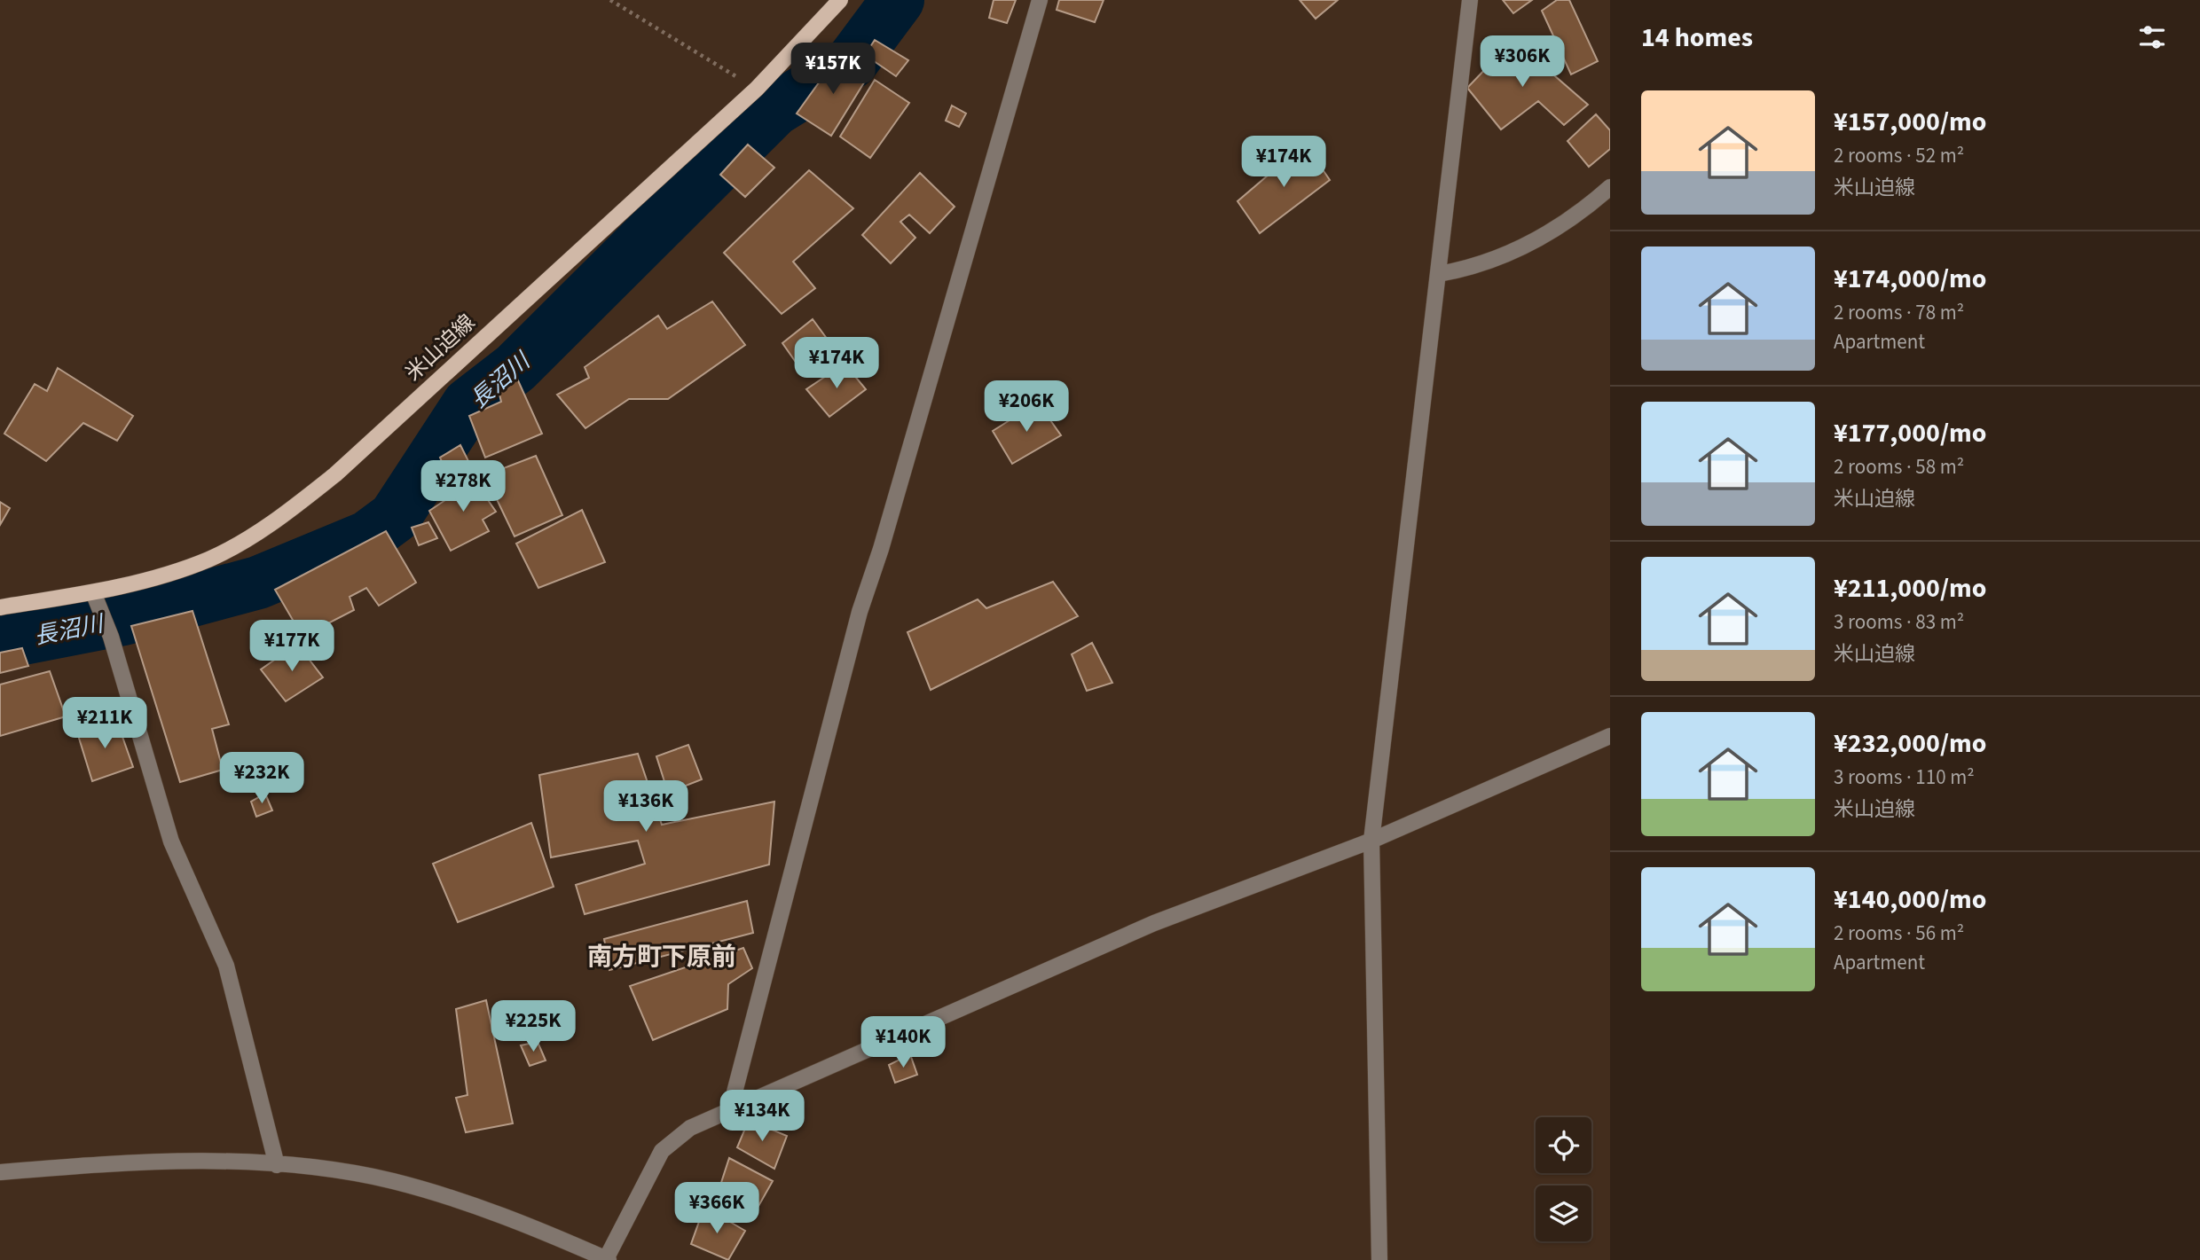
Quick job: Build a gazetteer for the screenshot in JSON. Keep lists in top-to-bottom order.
{
  "streets": {
    "main road": ["米山迫線"]
  },
  "districts": ["南方町下原前"],
  "water": ["長沼川"],
  "page": {
    "heading": "14 homes",
    "price": [
      "¥306K",
      "¥157K",
      "¥174K",
      "¥174K",
      "¥206K",
      "¥278K",
      "¥177K",
      "¥211K",
      "¥232K",
      "¥136K",
      "¥225K",
      "¥140K",
      "¥134K",
      "¥366K"
    ],
    "list": [
      {
        "name": "¥157,000/mo",
        "note": "2 rooms · 52 m² · 米山迫線"
      },
      {
        "name": "¥174,000/mo",
        "note": "2 rooms · 78 m² · Apartment"
      },
      {
        "name": "¥177,000/mo",
        "note": "2 rooms · 58 m² · 米山迫線"
      },
      {
        "name": "¥211,000/mo",
        "note": "3 rooms · 83 m² · 米山迫線"
      },
      {
        "name": "¥232,000/mo",
        "note": "3 rooms · 110 m² · 米山迫線"
      },
      {
        "name": "¥140,000/mo",
        "note": "2 rooms · 56 m² · Apartment"
      }
    ]
  }
}
